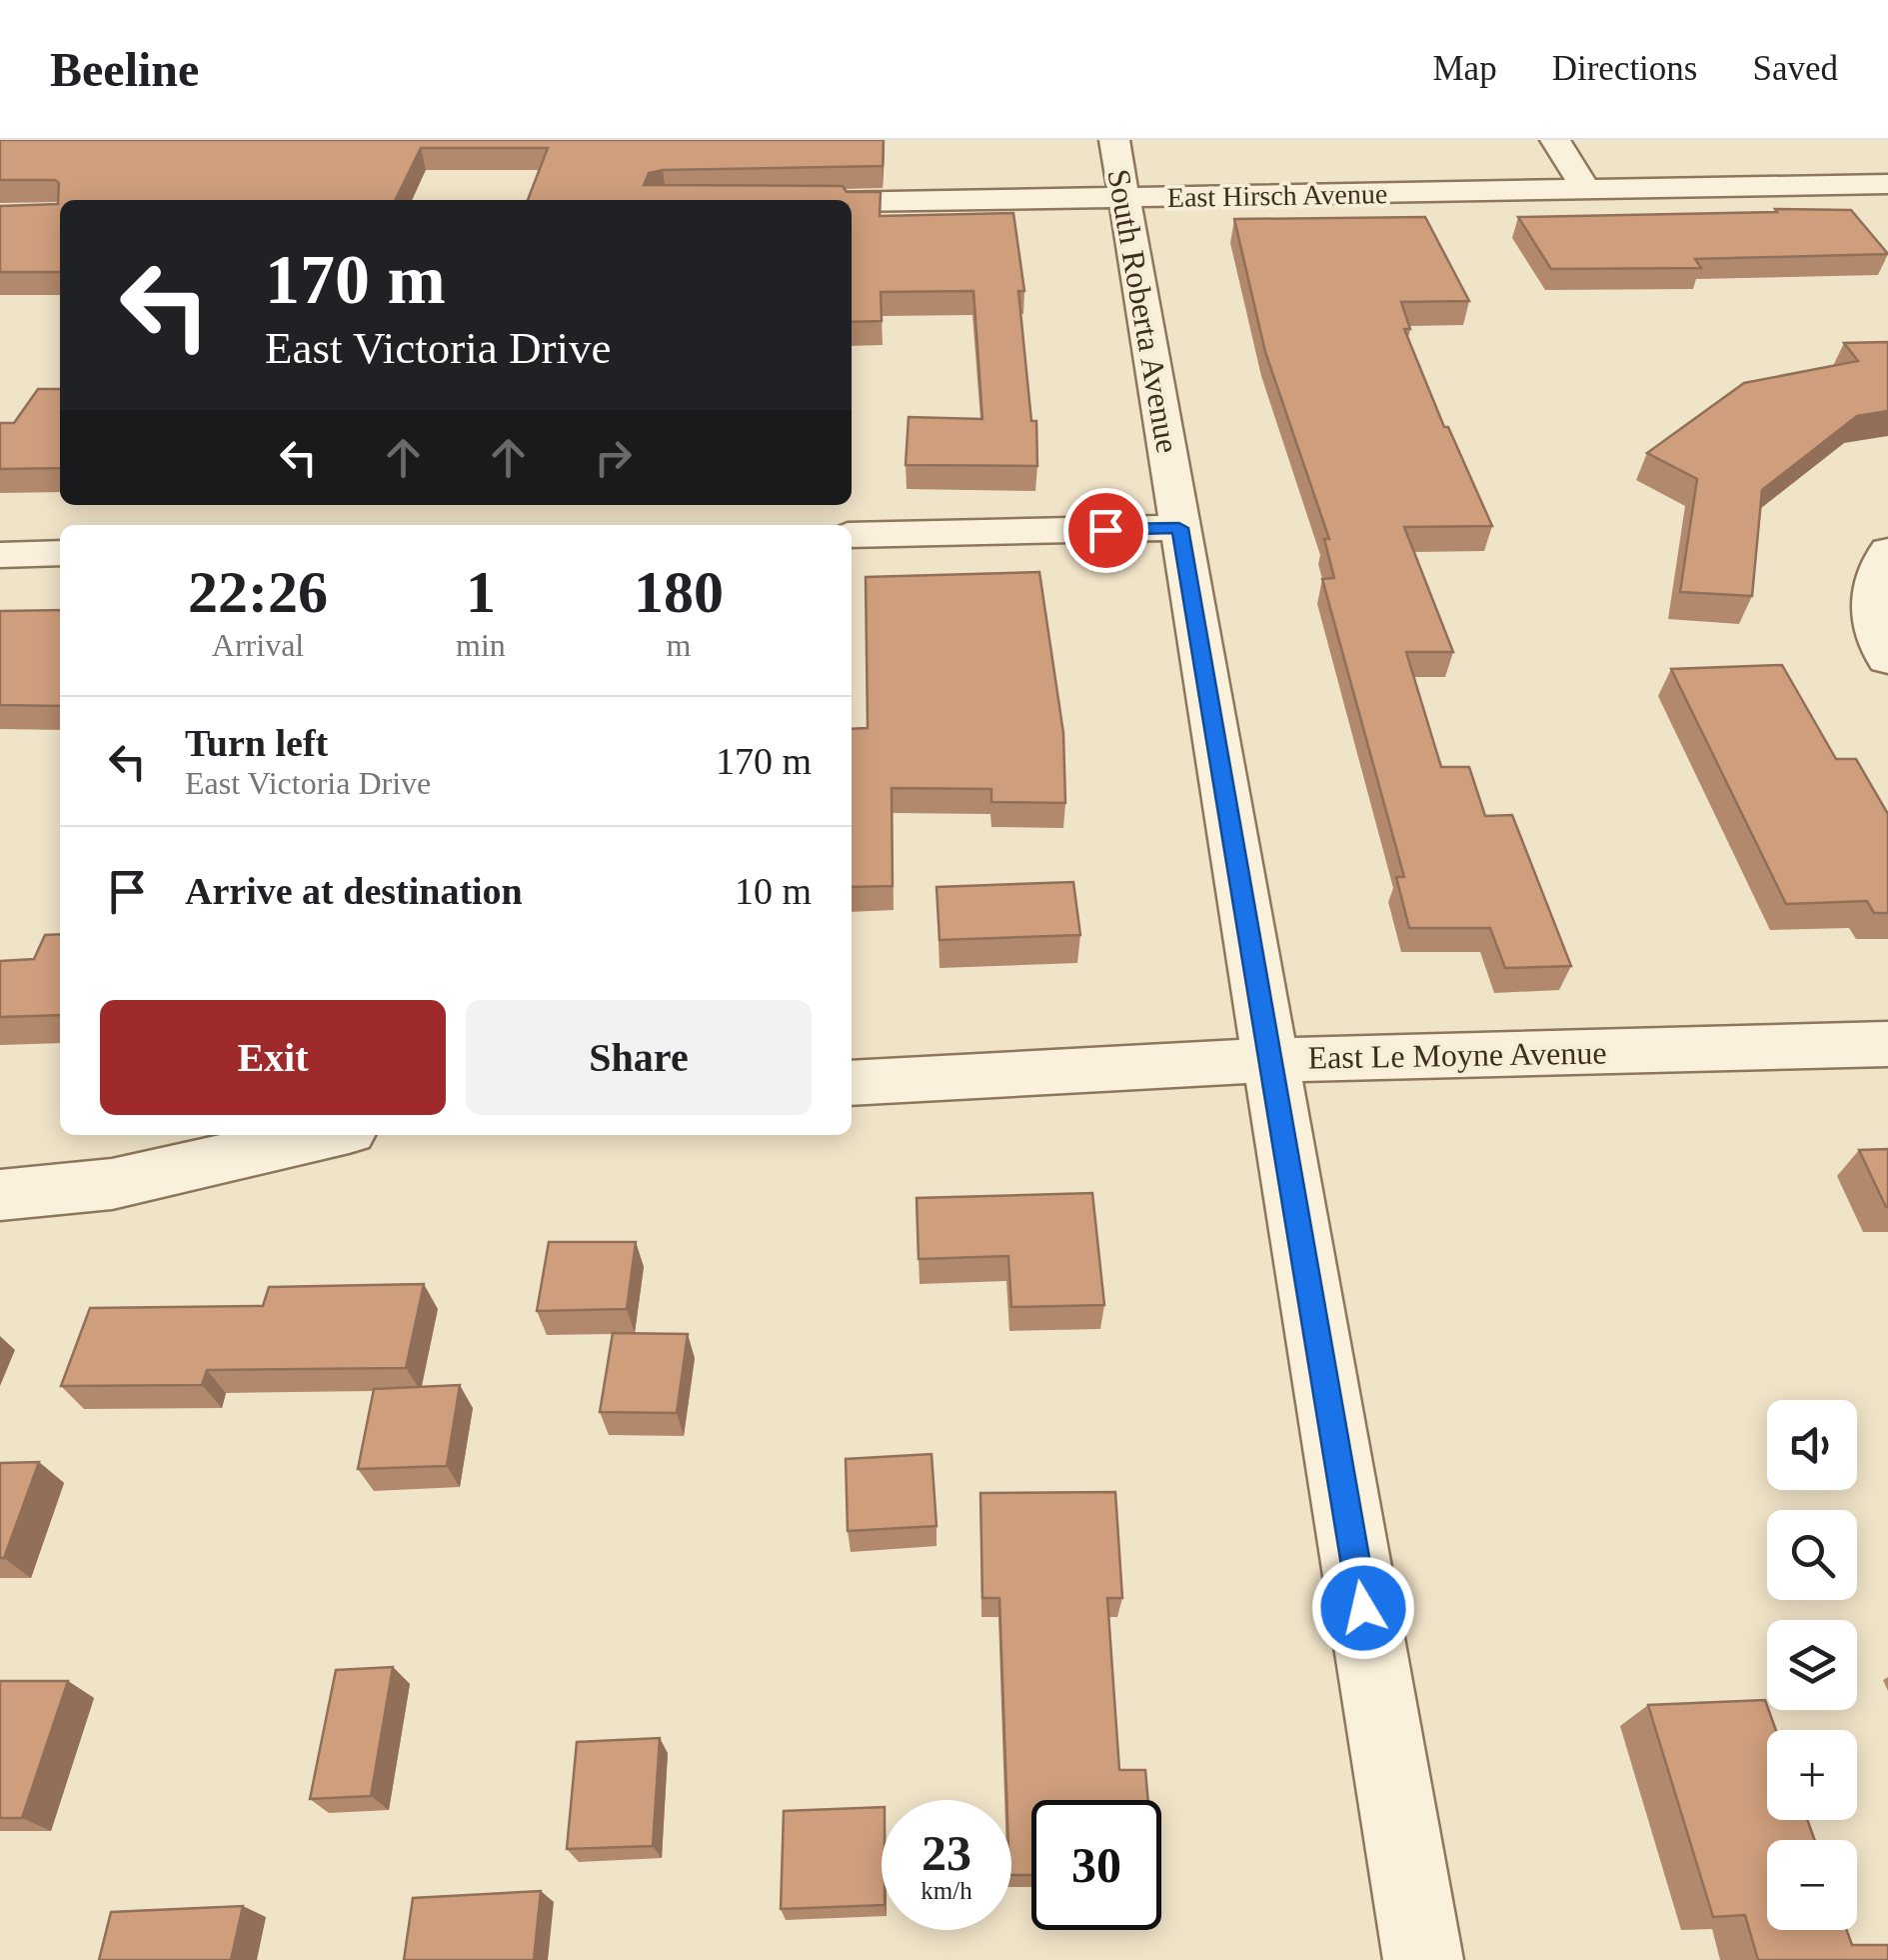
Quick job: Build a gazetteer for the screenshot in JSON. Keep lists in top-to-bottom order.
{
  "streets": {
    "street": ["East Hirsch Avenue", "South Roberta Avenue", "East Le Moyne Avenue"]
  },
  "crossings": [
    ["East Hirsch Avenue", "South Roberta Avenue"],
    ["South Roberta Avenue", "East Le Moyne Avenue"]
  ],
  "page": {
    "header": "Beeline",
    "nav": ["Map", "Directions", "Saved"],
    "turn": ["170 m", "East Victoria Drive"],
    "eta": [
      "22:26",
      "Arrival",
      "1",
      "min",
      "180",
      "m"
    ],
    "list": [
      {
        "name": "Turn left",
        "note": "East Victoria Drive",
        "value": "170 m"
      },
      {
        "name": "Arrive at destination",
        "value": "10 m"
      }
    ],
    "buttons": ["Exit", "Share"],
    "map_buttons": ["+", "−"],
    "speed": "23 km/h",
    "limit": "30"
  }
}
